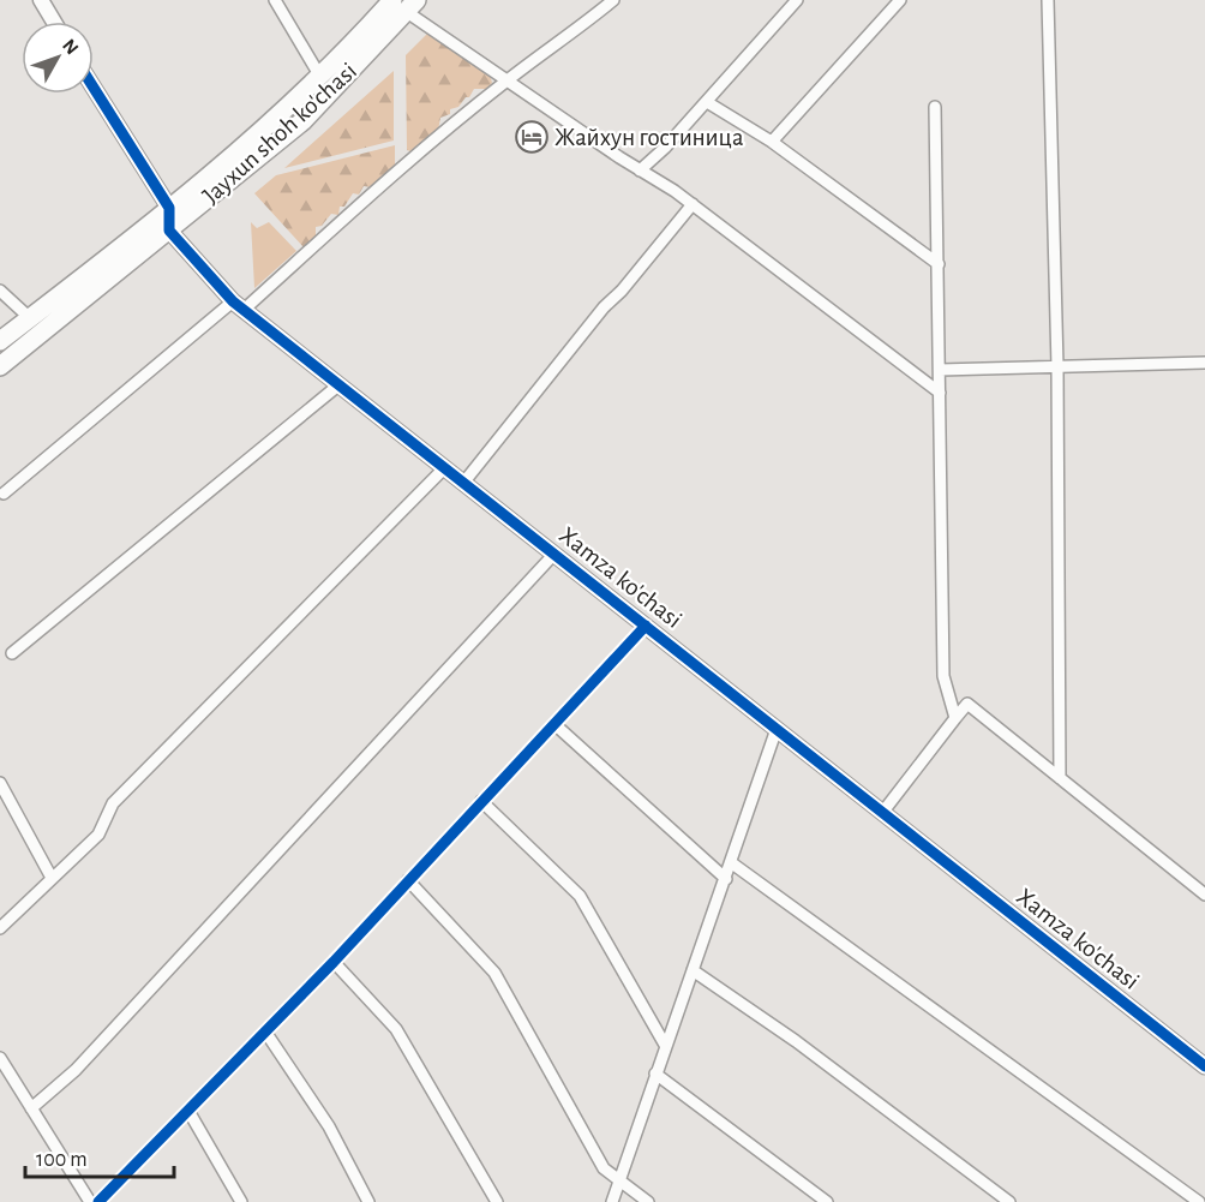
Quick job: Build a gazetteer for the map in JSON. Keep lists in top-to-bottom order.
{
  "streets": {
    "highway": ["Jayxun shoh ko'chasi"],
    "street": ["Xamza ko'chasi"]
  },
  "crossings": [
    ["Jayxun shoh ko'chasi", "Xamza ko'chasi"]
  ],
  "places": {
    "hotel": ["Жайхун гостиница"]
  },
  "scale_bar": "100 m",
  "north": "top right"
}
